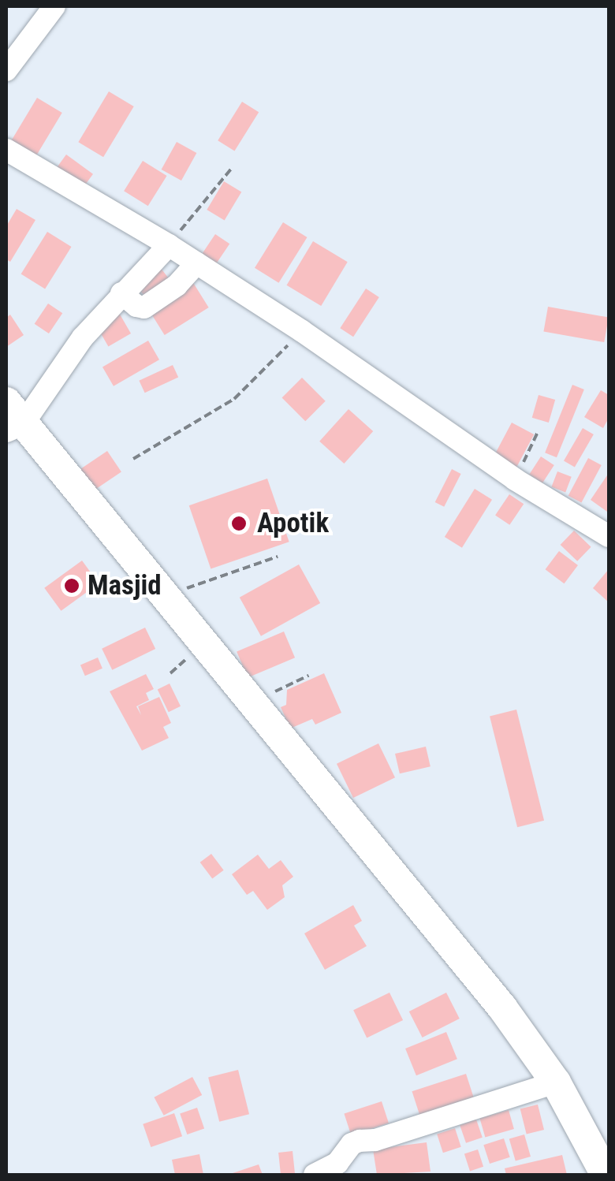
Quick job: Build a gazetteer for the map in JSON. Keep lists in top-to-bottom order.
{
  "places": ["Apotik", "Masjid"]
}
